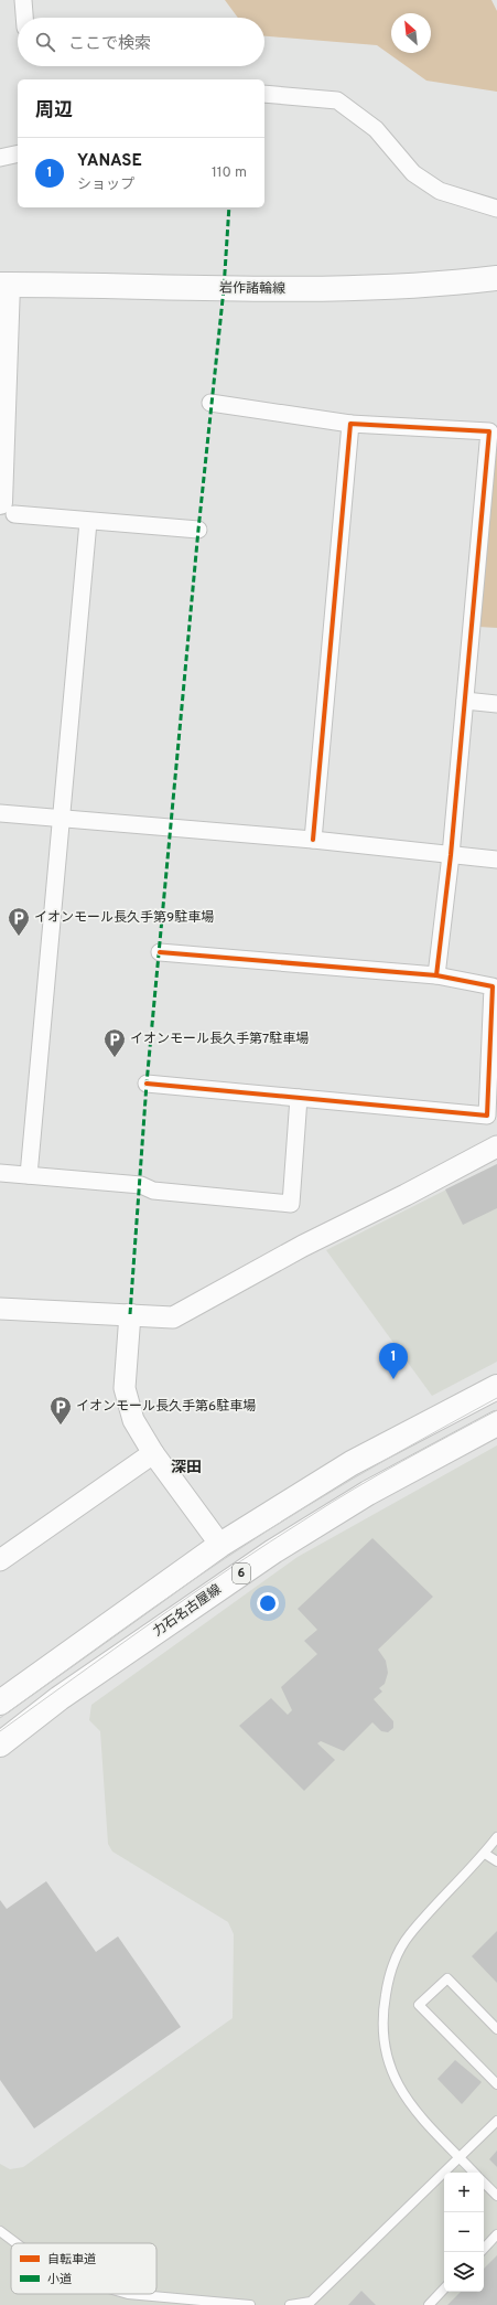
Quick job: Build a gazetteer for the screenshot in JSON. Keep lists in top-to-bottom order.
{
  "streets": {
    "main road": ["岩作諸輪線", "6", "力石名古屋線"]
  },
  "districts": ["深田"],
  "places": {
    "parking": ["イオンモール長久手第9駐車場", "イオンモール長久手第7駐車場", "イオンモール長久手第6駐車場"]
  },
  "legend": ["自転車道", "小道"],
  "north": "top left",
  "page": {
    "search": "ここで検索",
    "heading": "周辺",
    "list": [
      {
        "mark": "1",
        "name": "YANASE",
        "note": "ショップ",
        "value": "110 m"
      }
    ],
    "pins": "1",
    "map_buttons": ["+", "−"]
  }
}
